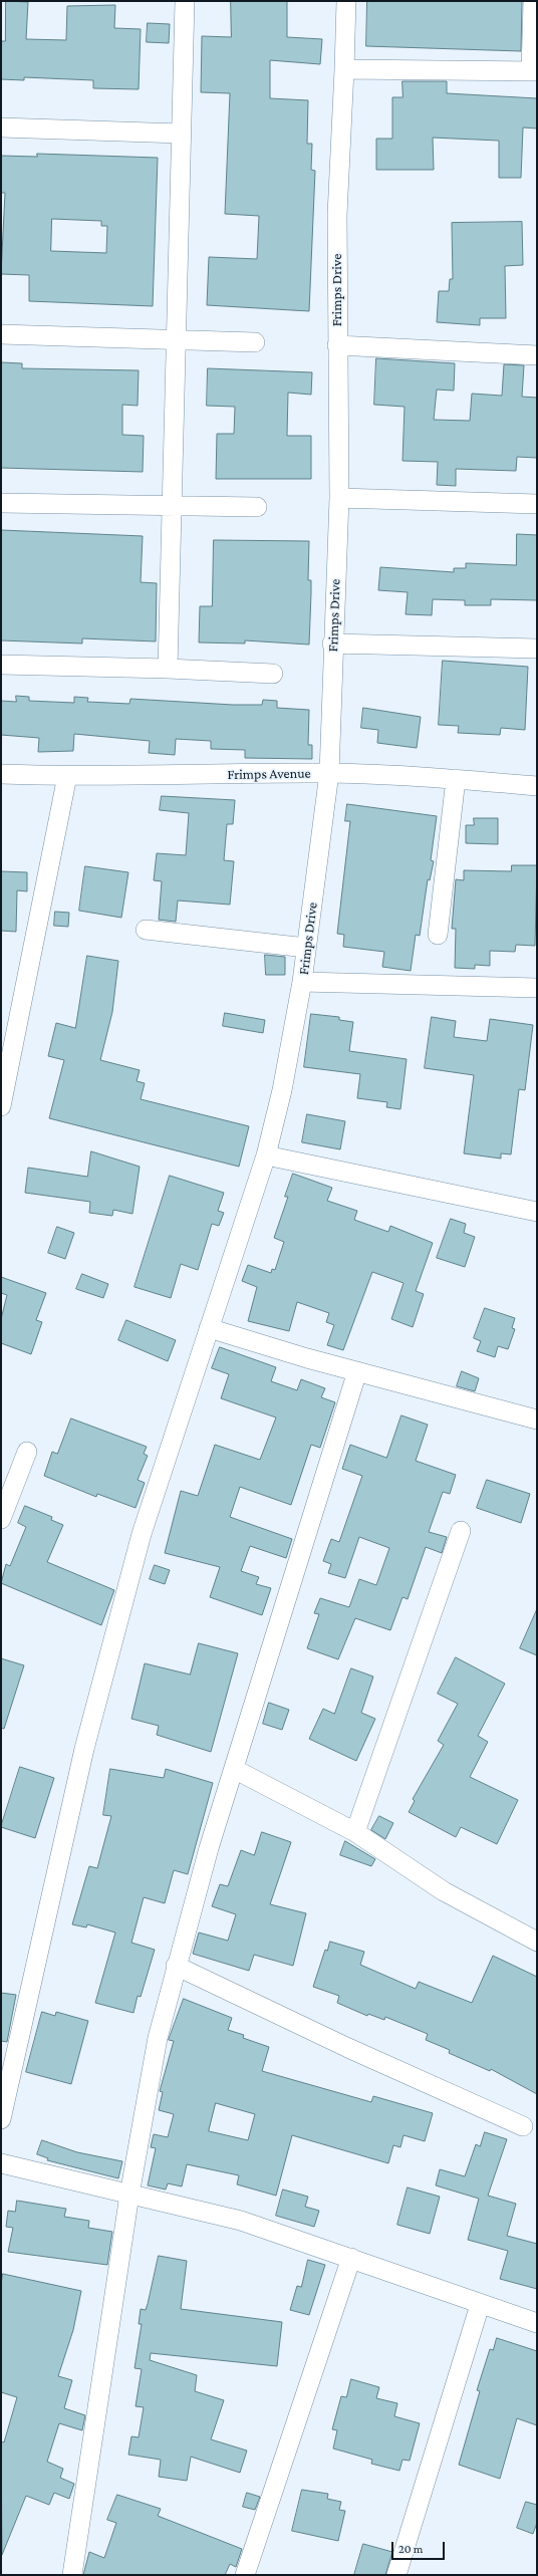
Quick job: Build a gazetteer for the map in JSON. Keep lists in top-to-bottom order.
{
  "streets": {
    "street": ["Frimps Drive", "Frimps Avenue"]
  },
  "crossings": [
    ["Frimps Drive", "Frimps Avenue"]
  ],
  "scale_bar": "20 m"
}
